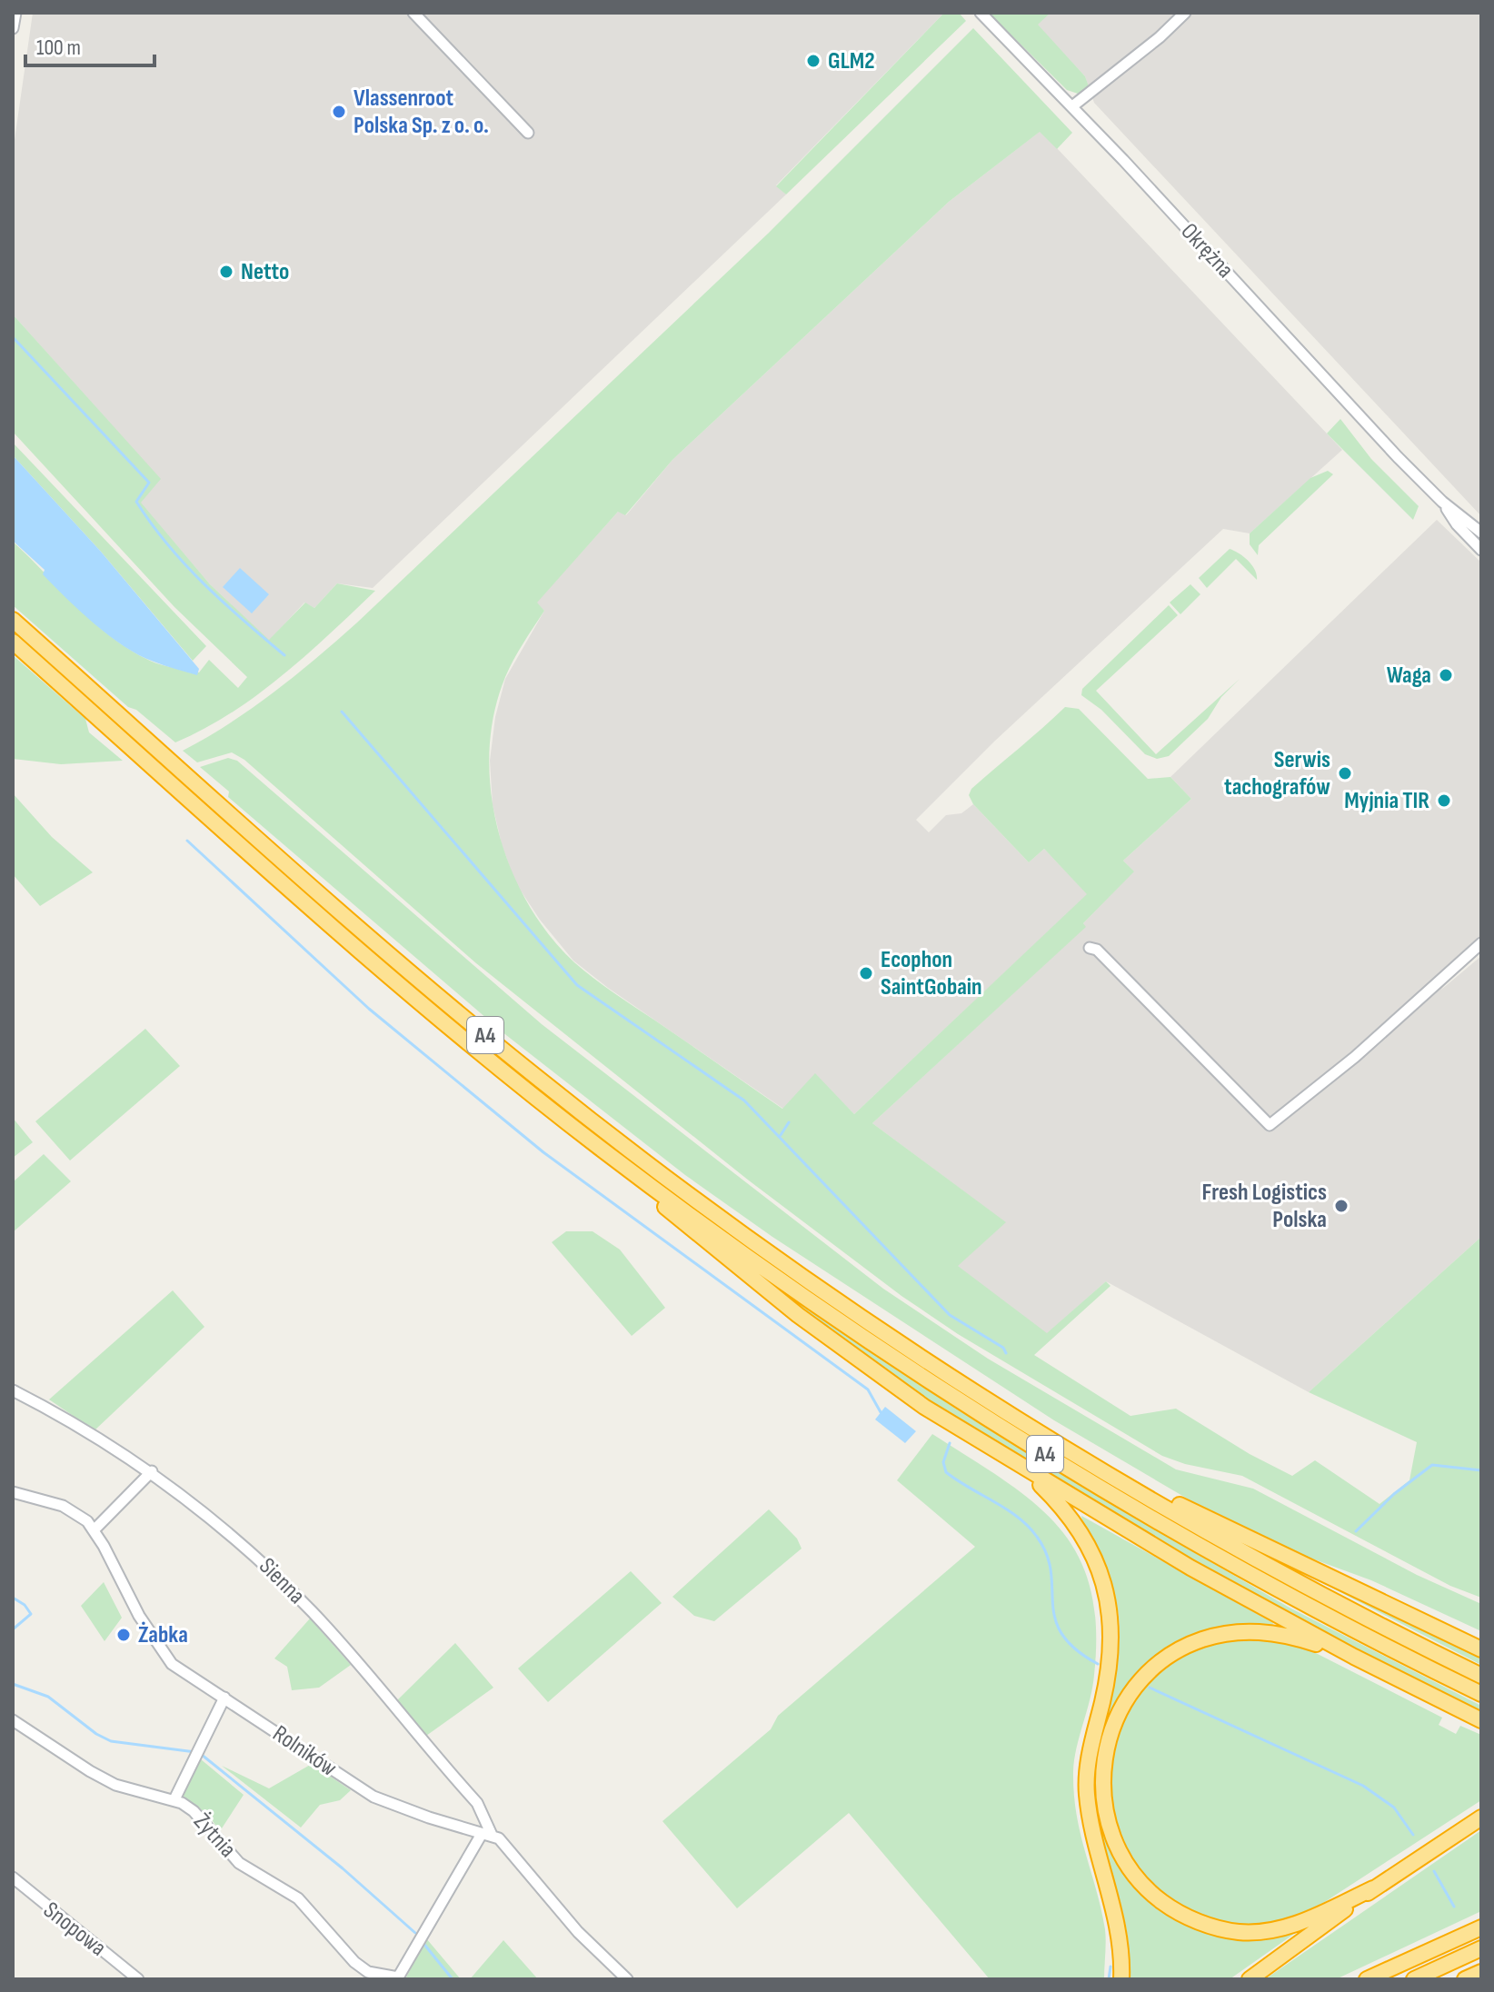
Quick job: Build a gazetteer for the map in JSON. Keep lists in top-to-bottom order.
{
  "streets": {
    "highway": ["A4"],
    "street": [
      "Okrężna",
      "Sienna",
      "Rolników",
      "Żytnia",
      "Snopowa"
    ]
  },
  "crossings": [
    ["Sienna", "Rolników"],
    ["Sienna", "Żytnia"],
    ["Rolników", "Żytnia"]
  ],
  "places": [
    "GLM2",
    "Vlassenroot Polska Sp. z o. o.",
    "Netto",
    "Waga",
    "Serwis tachografów",
    "Myjnia TIR",
    "Ecophon SaintGobain",
    "Fresh Logistics Polska",
    "Żabka"
  ],
  "scale_bar": "100 m"
}
